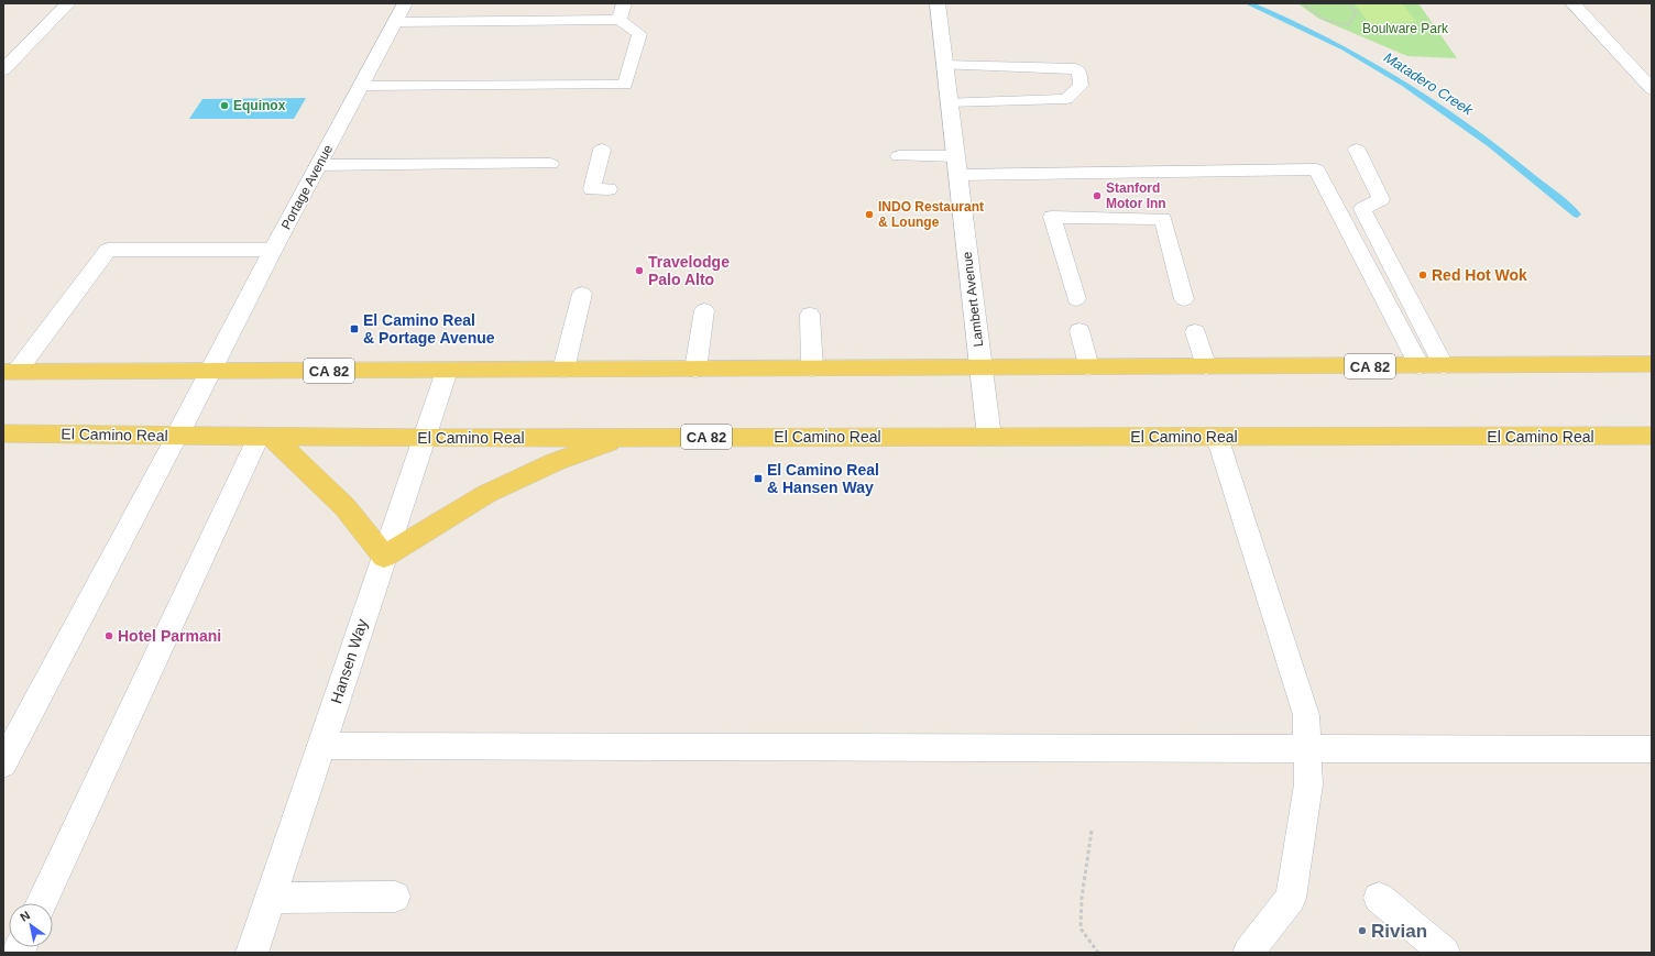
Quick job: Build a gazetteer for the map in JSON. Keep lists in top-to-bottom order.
{
  "streets": {
    "main road": ["CA 82", "El Camino Real"],
    "street": ["Portage Avenue", "Lambert Avenue", "Hansen Way"]
  },
  "crossings": [
    ["Portage Avenue", "CA 82"],
    ["Portage Avenue", "El Camino Real"],
    ["Lambert Avenue", "CA 82"],
    ["Lambert Avenue", "El Camino Real"],
    ["CA 82", "Hansen Way"],
    ["El Camino Real", "Hansen Way"]
  ],
  "water": ["Matadero Creek"],
  "parks": ["Boulware Park"],
  "places": {
    "other": [
      "Equinox",
      "Stanford Motor Inn",
      "INDO Restaurant & Lounge",
      "Travelodge Palo Alto",
      "Red Hot Wok",
      "Hotel Parmani",
      "Rivian"
    ],
    "transit": ["El Camino Real & Portage Avenue", "El Camino Real & Hansen Way"]
  },
  "north": "top left"
}
